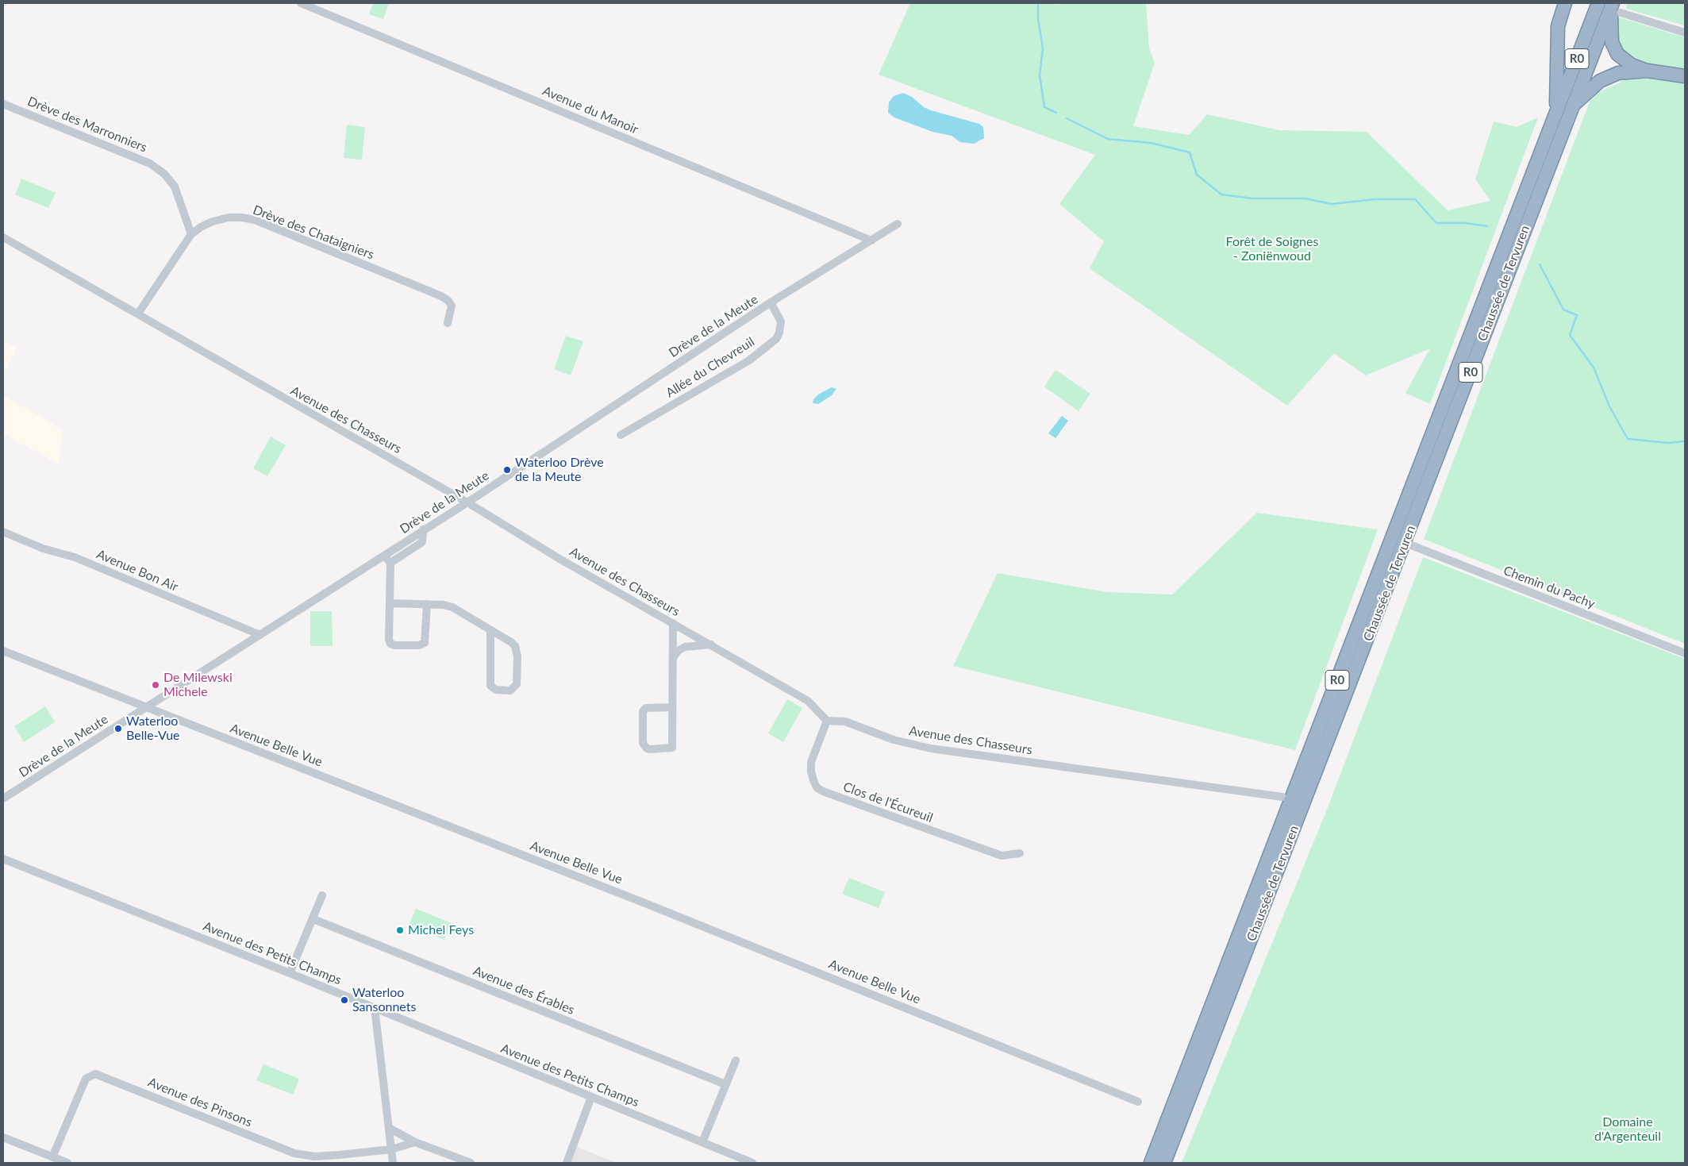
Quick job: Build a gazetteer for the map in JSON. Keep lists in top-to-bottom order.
{
  "streets": {
    "highway": ["R0", "Chaussée de Tervuren"],
    "street": [
      "Avenue du Manoir",
      "Drève des Marronniers",
      "Drève des Chataigniers",
      "Drève de la Meute",
      "Allée du Chevreuil",
      "Avenue des Chasseurs",
      "Avenue Bon Air",
      "Chemin du Pachy",
      "Avenue Belle Vue",
      "Clos de l'Écureuil",
      "Avenue des Petits Champs",
      "Avenue des Érables",
      "Avenue des Pinsons"
    ]
  },
  "crossings": [
    ["Avenue du Manoir", "Drève de la Meute"],
    ["Drève des Marronniers", "Drève des Chataigniers"],
    ["Drève des Chataigniers", "Avenue des Chasseurs"],
    ["Chaussée de Tervuren", "Chemin du Pachy"],
    ["Drève de la Meute", "Allée du Chevreuil"],
    ["Drève de la Meute", "Avenue des Chasseurs"],
    ["Drève de la Meute", "Avenue Bon Air"],
    ["Drève de la Meute", "Avenue Belle Vue"],
    ["Avenue des Chasseurs", "Clos de l'Écureuil"]
  ],
  "parks": ["Forêt de Soignes - Zoniënwoud", "Domaine d'Argenteuil"],
  "places": [
    "Waterloo Drève de la Meute",
    "De Milewski Michele",
    "Waterloo Belle-Vue",
    "Michel Feys",
    "Waterloo Sansonnets"
  ]
}
